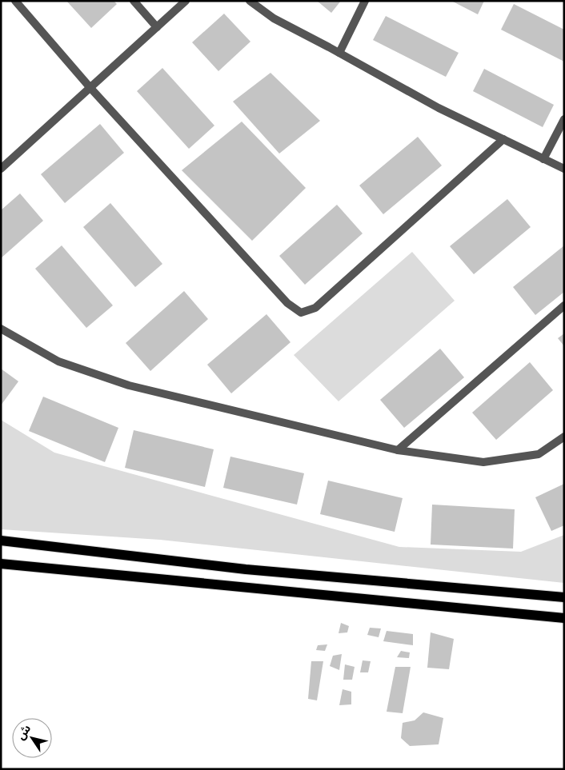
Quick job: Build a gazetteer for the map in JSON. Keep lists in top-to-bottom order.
{
  "north": "top left"
}
